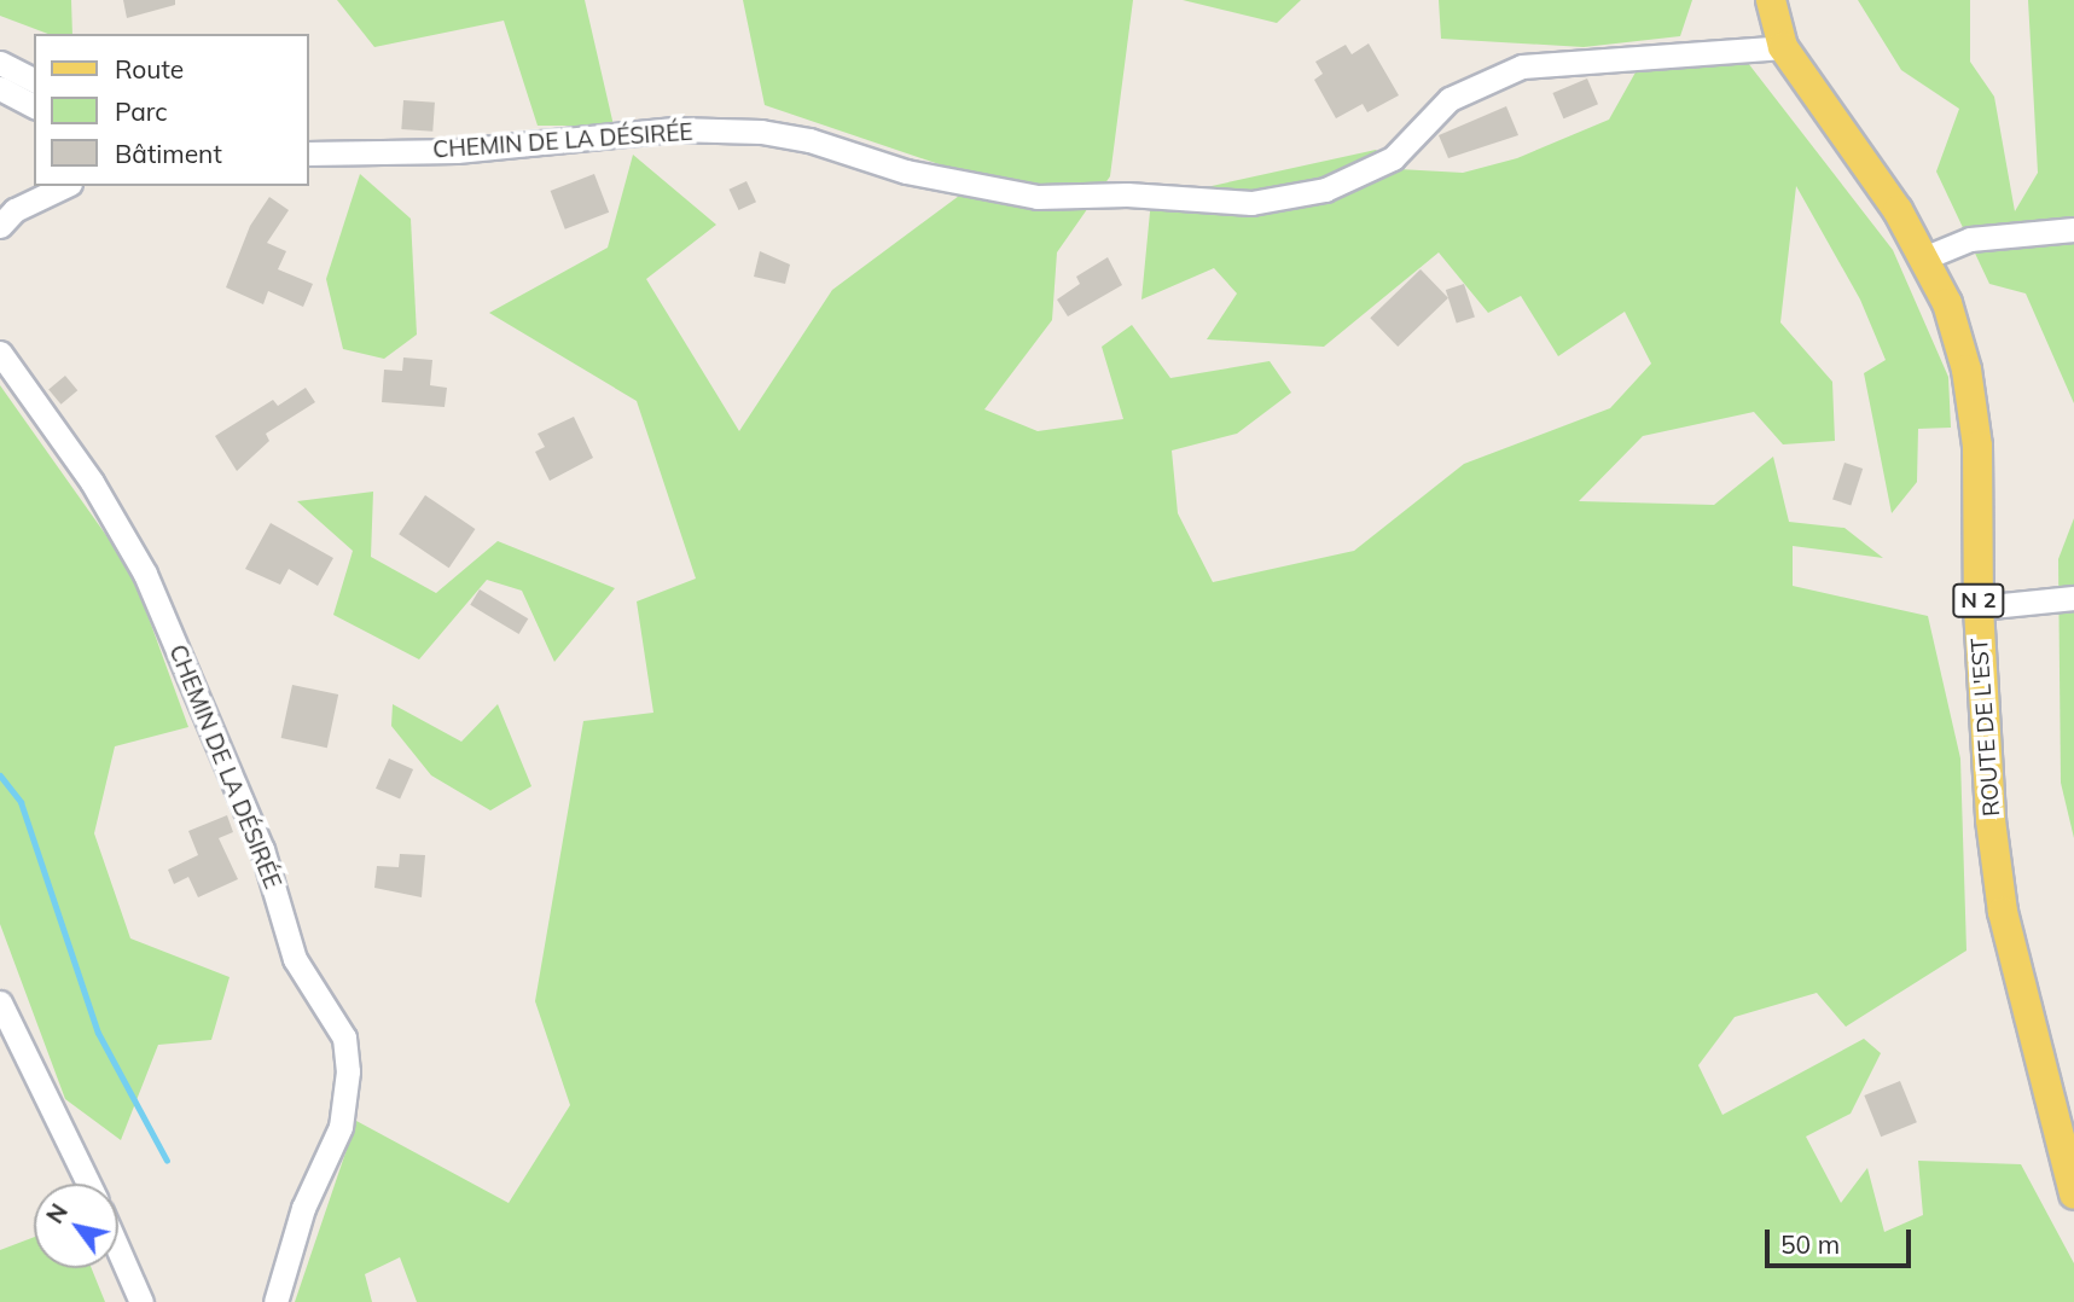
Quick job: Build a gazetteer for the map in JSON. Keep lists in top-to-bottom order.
{
  "streets": {
    "main road": ["N 2", "ROUTE DE L'EST"],
    "street": ["CHEMIN DE LA DÉSIRÉE"]
  },
  "crossings": [
    ["CHEMIN DE LA DÉSIRÉE", "ROUTE DE L'EST"]
  ],
  "legend": ["Route", "Parc", "Bâtiment"],
  "scale_bar": "50 m",
  "north": "top left"
}
